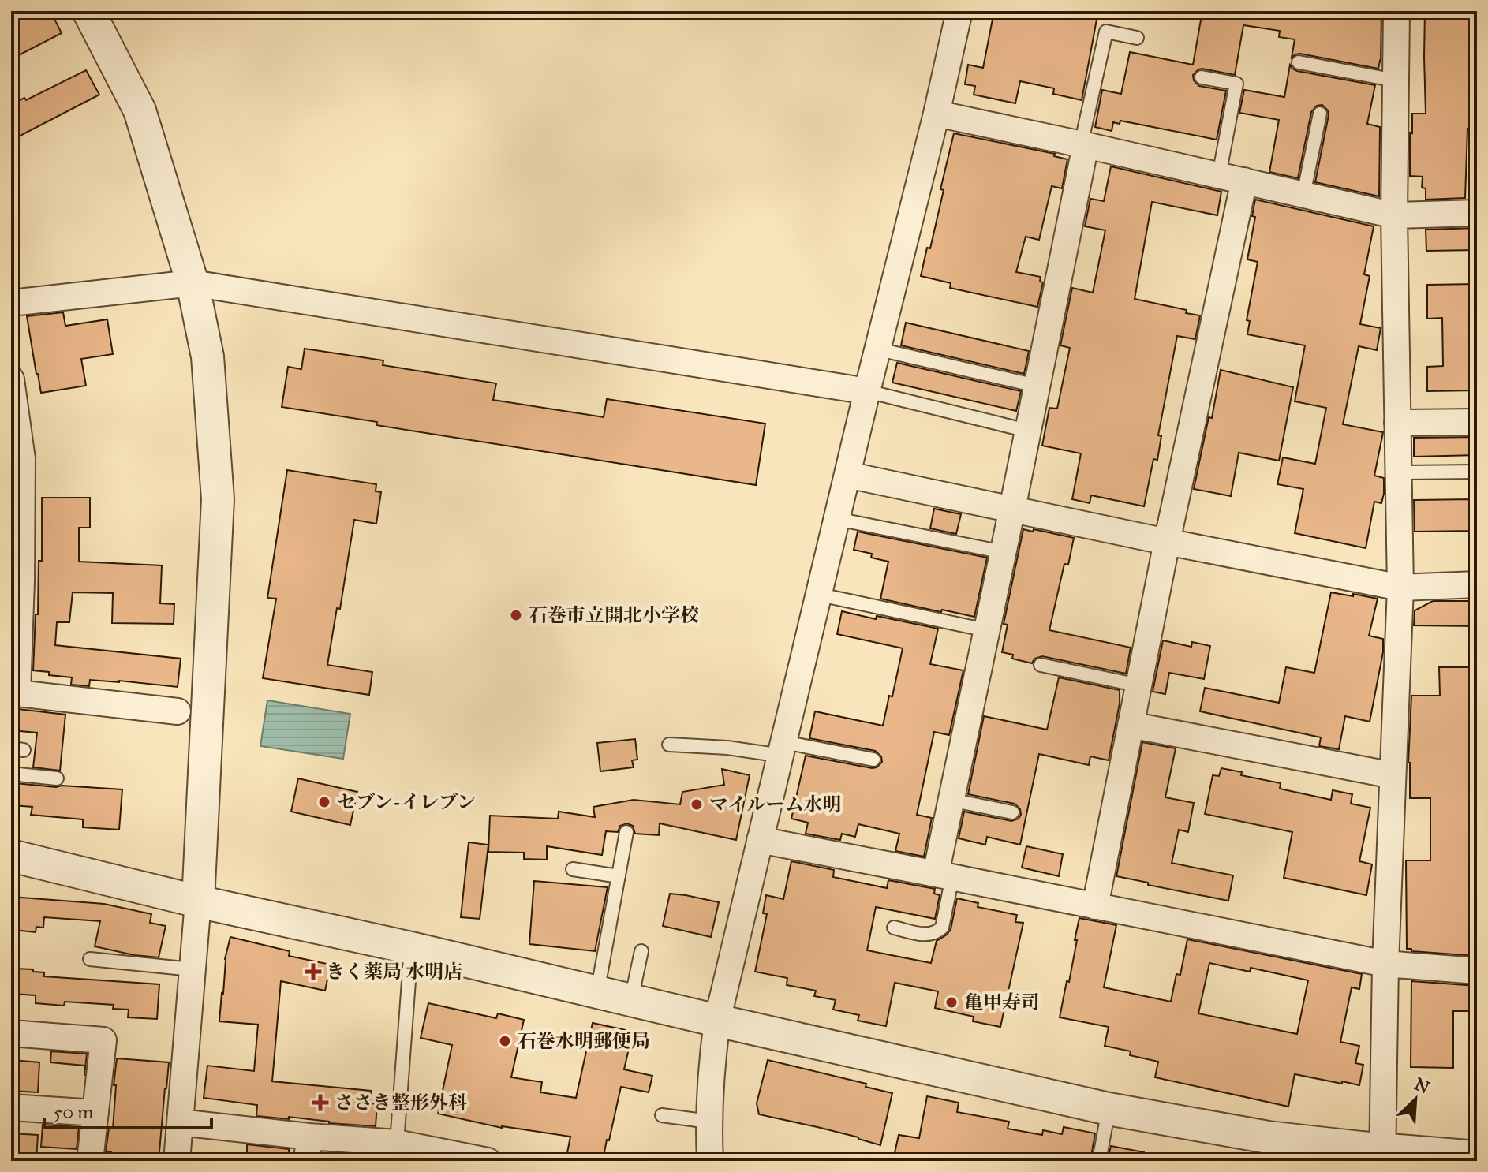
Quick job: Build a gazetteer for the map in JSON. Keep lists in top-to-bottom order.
{
  "places": {
    "other": [
      "石巻市立開北小学校",
      "セブン-イレブン",
      "マイルーム水明",
      "亀甲寿司",
      "石巻水明郵便局"
    ],
    "health": ["きく薬局 水明店", "ささき整形外科"]
  },
  "scale_bar": "50 m",
  "north": "top right"
}
